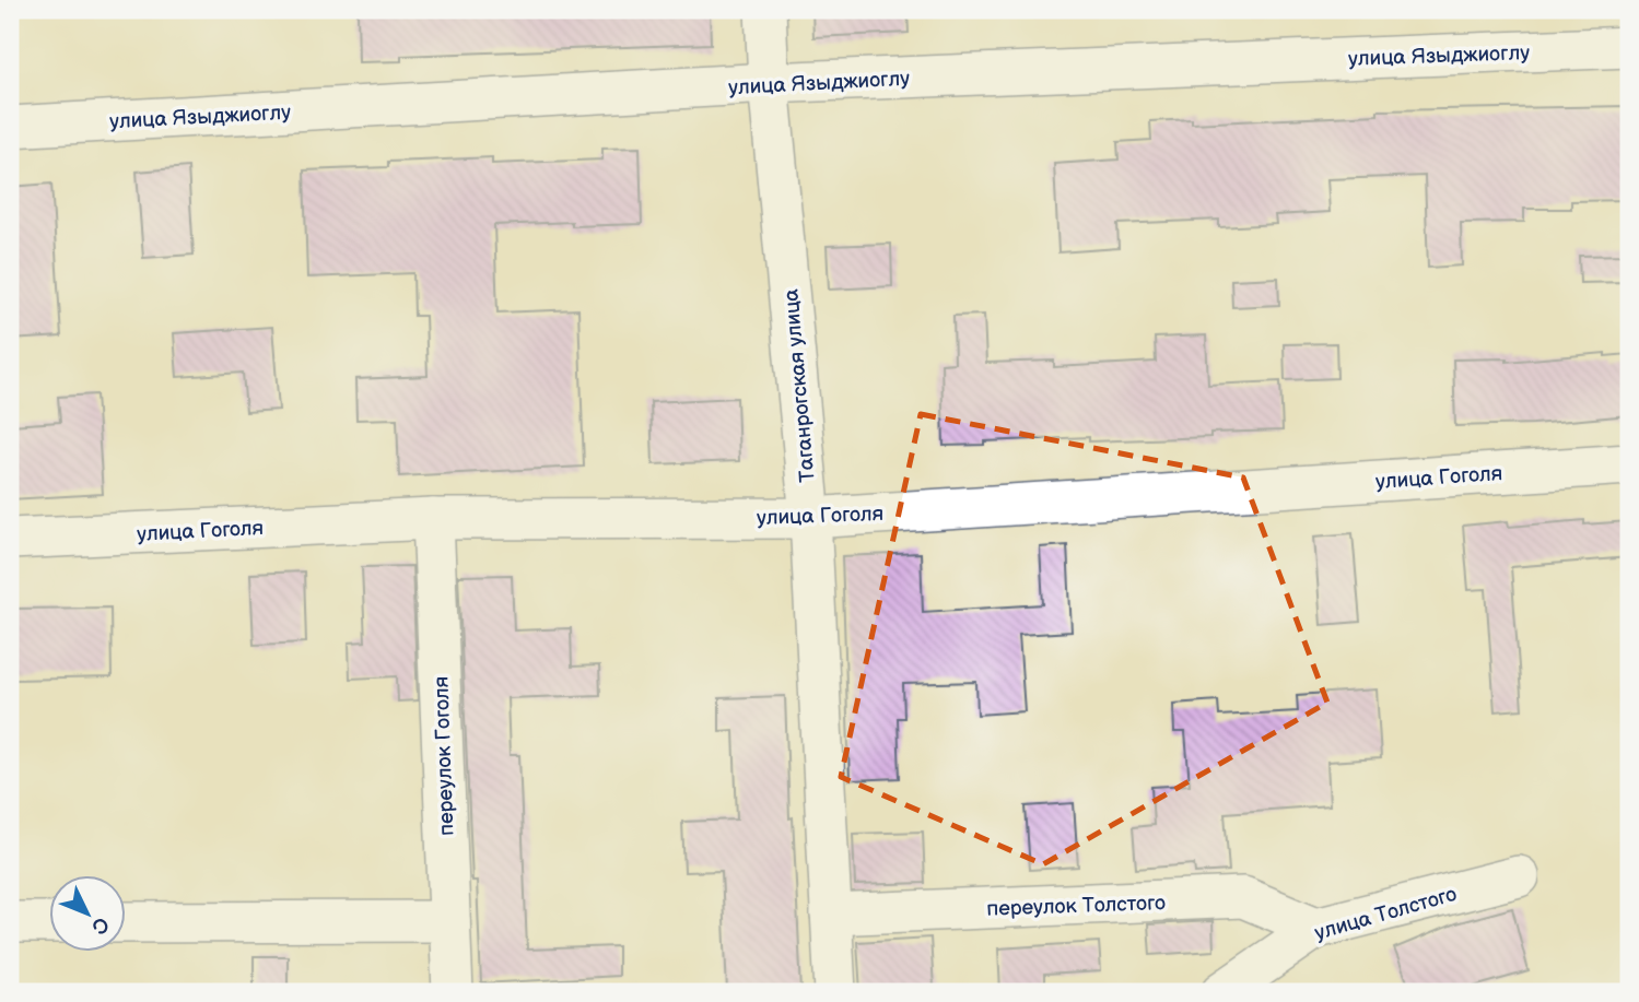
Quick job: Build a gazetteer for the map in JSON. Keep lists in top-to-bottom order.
{
  "streets": {
    "street": [
      "улица Языджиоглу",
      "Таганрогская улица",
      "улица Гоголя",
      "переулок Гоголя",
      "переулок Толстого",
      "улица Толстого"
    ]
  },
  "crossings": [
    ["улица Языджиоглу", "Таганрогская улица"],
    ["Таганрогская улица", "улица Гоголя"],
    ["Таганрогская улица", "переулок Толстого"],
    ["улица Гоголя", "переулок Гоголя"],
    ["переулок Толстого", "улица Толстого"]
  ],
  "north": "bottom right"
}
